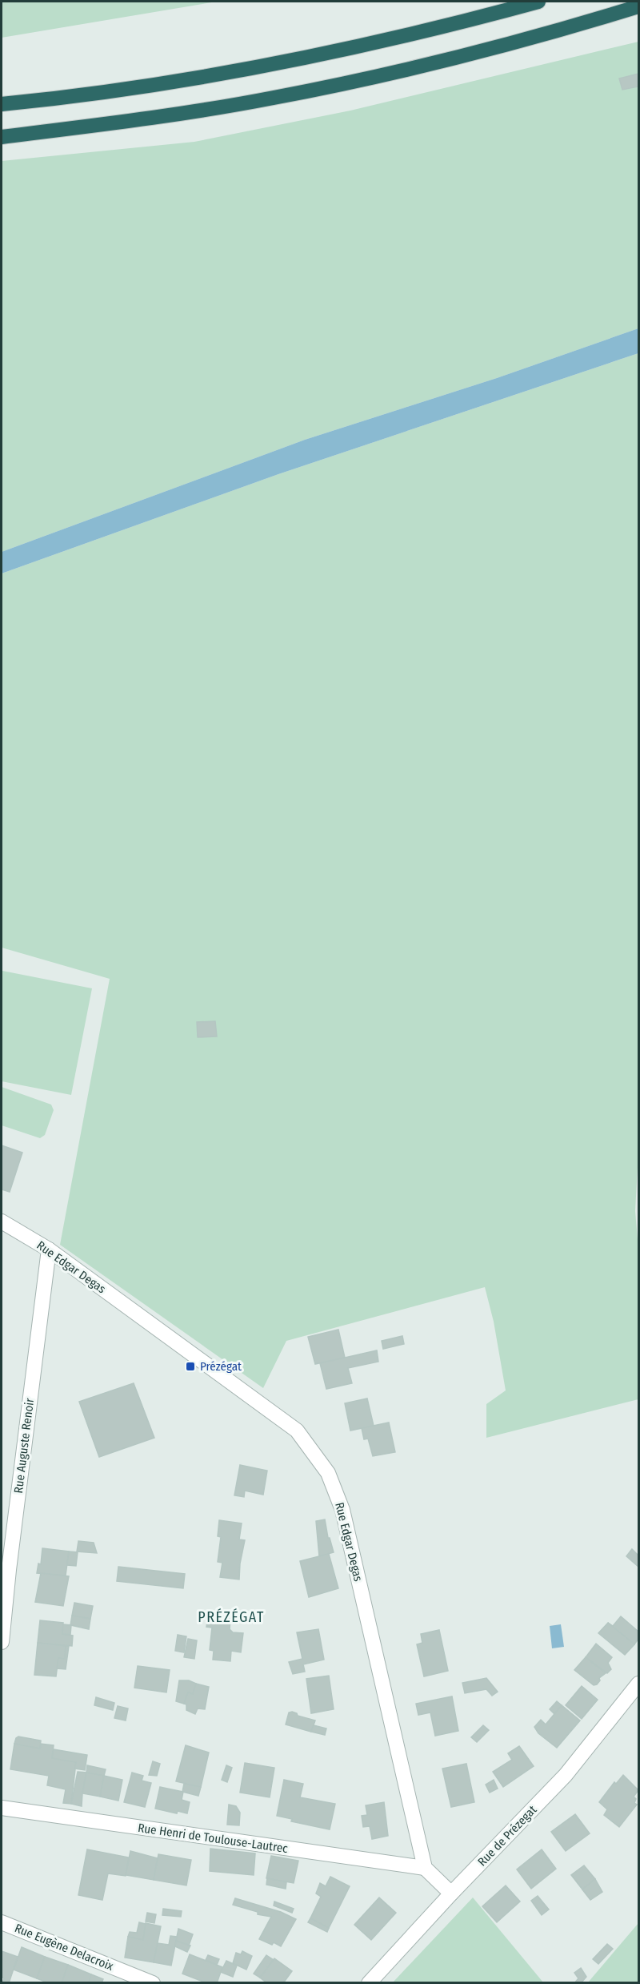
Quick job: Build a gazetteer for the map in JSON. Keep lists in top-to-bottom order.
{
  "streets": {
    "street": [
      "Rue Edgar Degas",
      "Rue Auguste Renoir",
      "Rue de Prézegat",
      "Rue Henri de Toulouse-Lautrec",
      "Rue Eugène Delacroix"
    ]
  },
  "crossings": [
    ["Rue Edgar Degas", "Rue Auguste Renoir"],
    ["Rue Edgar Degas", "Rue Henri de Toulouse-Lautrec"]
  ],
  "districts": ["PRÉZÉGAT"],
  "places": {
    "transit": ["Prézégat"]
  }
}
